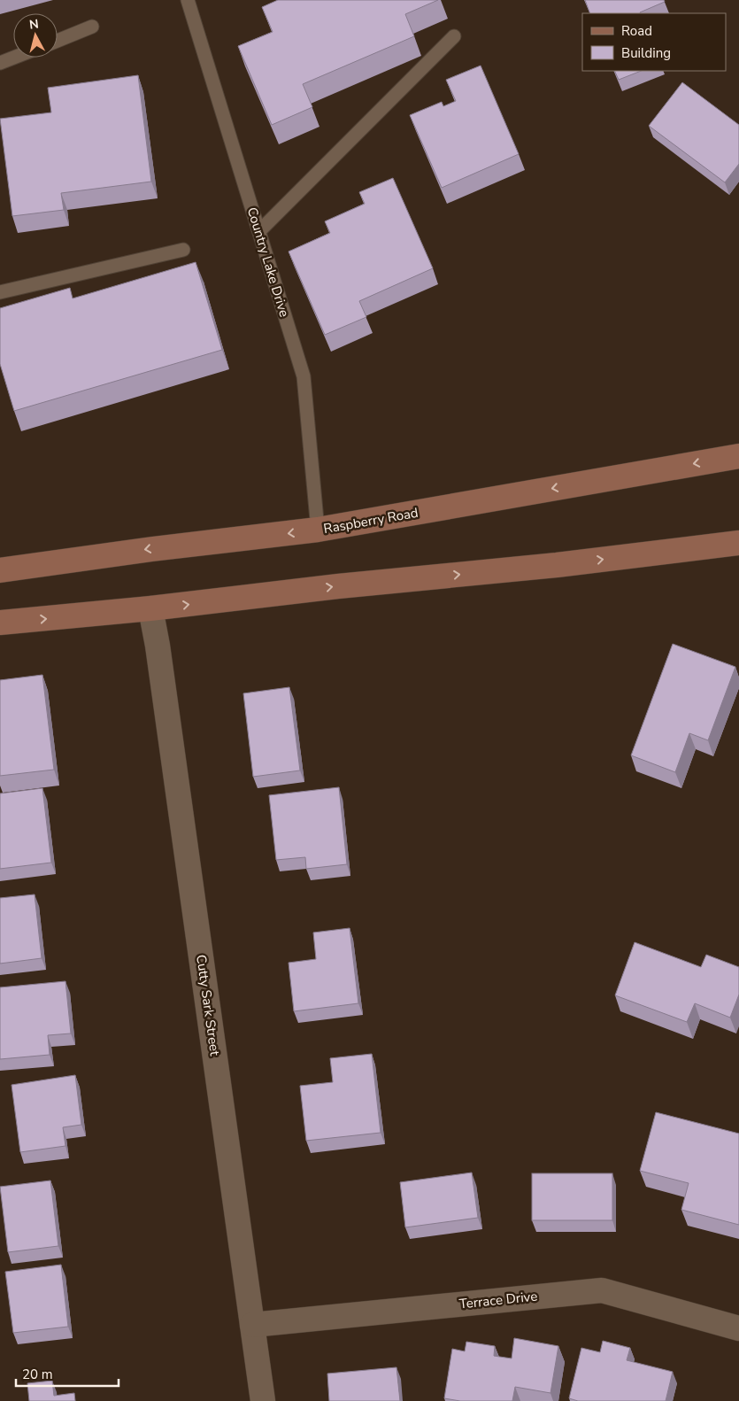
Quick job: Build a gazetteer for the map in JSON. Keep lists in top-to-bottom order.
{
  "streets": {
    "main road": ["Raspberry Road"],
    "street": ["Cutty Sark Street", "Terrace Drive"],
    "lane": ["Country Lake Drive"]
  },
  "crossings": [
    ["Country Lake Drive", "Raspberry Road"],
    ["Cutty Sark Street", "Terrace Drive"]
  ],
  "legend": ["Road", "Building"],
  "scale_bar": "20 m",
  "north": "top"
}
